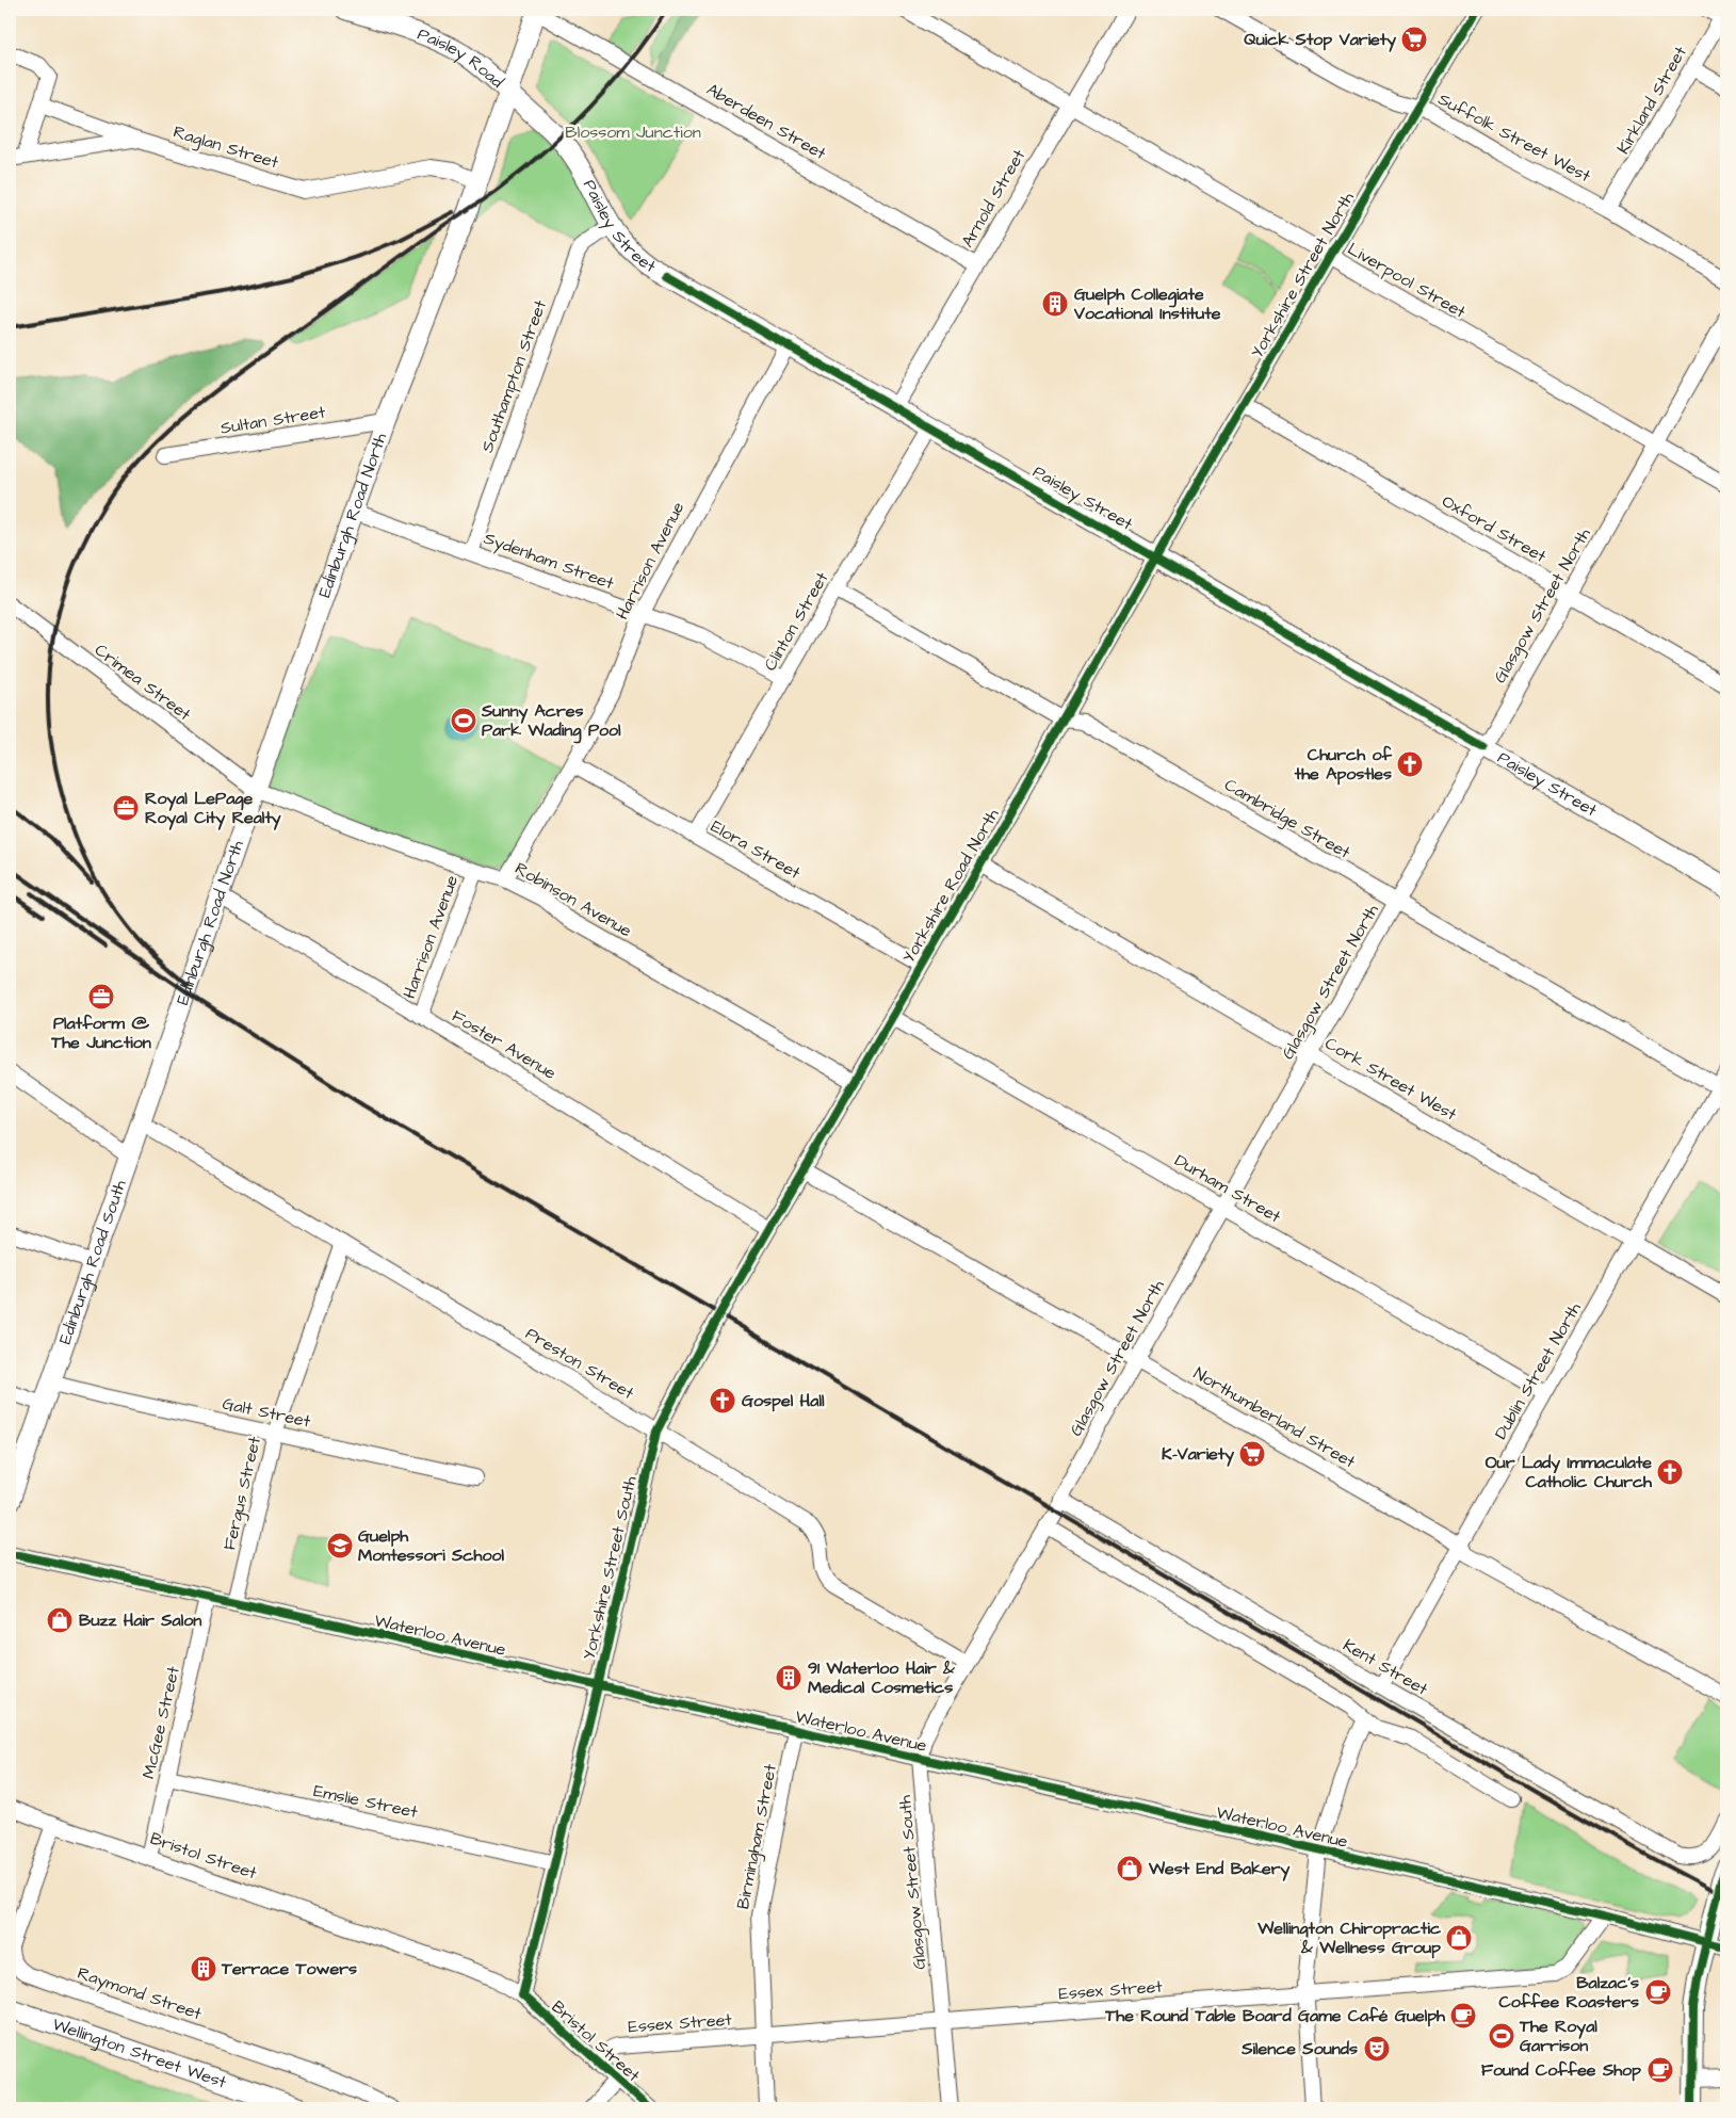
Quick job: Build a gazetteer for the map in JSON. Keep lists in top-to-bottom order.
{
  "streets": {
    "main road": [
      "Paisley Road",
      "Paisley Street",
      "Edinburgh Road North",
      "Edinburgh Road South",
      "Wellington Street West"
    ],
    "street": [
      "Kirkland Street",
      "Aberdeen Street",
      "Suffolk Street West",
      "Raglan Street",
      "Arnold Street",
      "Yorkshire Street North",
      "Liverpool Street",
      "Southampton Street",
      "Sultan Street",
      "Oxford Street",
      "Sydenham Street",
      "Harrison Avenue",
      "Glasgow Street North",
      "Clinton Street",
      "Crimea Street",
      "Cambridge Street",
      "Elora Street",
      "Yorkshire Road North",
      "Robinson Avenue",
      "Foster Avenue",
      "Cork Street West",
      "Durham Street",
      "Preston Street",
      "Dublin Street North",
      "Galt Street",
      "Northumberland Street",
      "Fergus Street",
      "Yorkshire Street South",
      "Waterloo Avenue",
      "Kent Street",
      "McGee Street",
      "Emslie Street",
      "Birmingham Street",
      "Bristol Street",
      "Glasgow Street South",
      "Essex Street",
      "Raymond Street"
    ]
  },
  "crossings": [
    ["Paisley Road", "Paisley Street"],
    ["Paisley Road", "Edinburgh Road North"],
    ["Kirkland Street", "Suffolk Street West"],
    ["Aberdeen Street", "Arnold Street"],
    ["Aberdeen Street", "Edinburgh Road North"],
    ["Suffolk Street West", "Yorkshire Street North"],
    ["Raglan Street", "Edinburgh Road North"],
    ["Arnold Street", "Paisley Street"],
    ["Arnold Street", "Liverpool Street"],
    ["Paisley Street", "Yorkshire Street North"],
    ["Paisley Street", "Southampton Street"],
    ["Paisley Street", "Edinburgh Road North"],
    ["Paisley Street", "Harrison Avenue"],
    ["Paisley Street", "Glasgow Street North"],
    ["Paisley Street", "Clinton Street"],
    ["Paisley Street", "Yorkshire Road North"],
    ["Yorkshire Street North", "Liverpool Street"],
    ["Yorkshire Street North", "Oxford Street"],
    ["Yorkshire Street North", "Yorkshire Road North"],
    ["Liverpool Street", "Glasgow Street North"],
    ["Southampton Street", "Sydenham Street"],
    ["Sultan Street", "Edinburgh Road North"],
    ["Edinburgh Road North", "Sydenham Street"],
    ["Edinburgh Road North", "Crimea Street"],
    ["Edinburgh Road North", "Robinson Avenue"],
    ["Edinburgh Road North", "Foster Avenue"],
    ["Edinburgh Road North", "Edinburgh Road South"],
    ["Oxford Street", "Glasgow Street North"],
    ["Sydenham Street", "Harrison Avenue"],
    ["Sydenham Street", "Clinton Street"],
    ["Harrison Avenue", "Elora Street"],
    ["Harrison Avenue", "Robinson Avenue"],
    ["Harrison Avenue", "Foster Avenue"],
    ["Glasgow Street North", "Cambridge Street"],
    ["Glasgow Street North", "Cork Street West"],
    ["Glasgow Street North", "Durham Street"],
    ["Glasgow Street North", "Preston Street"],
    ["Glasgow Street North", "Northumberland Street"],
    ["Glasgow Street North", "Kent Street"],
    ["Glasgow Street North", "Glasgow Street South"],
    ["Clinton Street", "Cambridge Street"],
    ["Clinton Street", "Elora Street"],
    ["Crimea Street", "Robinson Avenue"],
    ["Cambridge Street", "Yorkshire Road North"],
    ["Cambridge Street", "Dublin Street North"],
    ["Elora Street", "Yorkshire Road North"],
    ["Yorkshire Road North", "Robinson Avenue"],
    ["Yorkshire Road North", "Foster Avenue"],
    ["Yorkshire Road North", "Cork Street West"],
    ["Yorkshire Road North", "Durham Street"],
    ["Yorkshire Road North", "Northumberland Street"],
    ["Yorkshire Road North", "Yorkshire Street South"],
    ["Foster Avenue", "Yorkshire Street South"],
    ["Cork Street West", "Dublin Street North"],
    ["Durham Street", "Dublin Street North"],
    ["Edinburgh Road South", "Preston Street"],
    ["Edinburgh Road South", "Galt Street"],
    ["Preston Street", "Fergus Street"],
    ["Preston Street", "Yorkshire Street South"],
    ["Preston Street", "Glasgow Street South"],
    ["Dublin Street North", "Northumberland Street"],
    ["Dublin Street North", "Kent Street"],
    ["Galt Street", "Fergus Street"],
    ["Fergus Street", "Waterloo Avenue"],
    ["Yorkshire Street South", "Waterloo Avenue"],
    ["Yorkshire Street South", "Emslie Street"],
    ["Yorkshire Street South", "Bristol Street"],
    ["Waterloo Avenue", "McGee Street"],
    ["Waterloo Avenue", "Birmingham Street"],
    ["Waterloo Avenue", "Glasgow Street South"],
    ["Waterloo Avenue", "Essex Street"],
    ["McGee Street", "Emslie Street"],
    ["McGee Street", "Bristol Street"],
    ["Birmingham Street", "Essex Street"],
    ["Bristol Street", "Essex Street"],
    ["Bristol Street", "Raymond Street"],
    ["Glasgow Street South", "Essex Street"]
  ],
  "parks": ["Blossom Junction"],
  "places": {
    "supermarket": ["Quick Stop Variety", "K-Variety"],
    "building": ["Guelph Collegiate Vocational Institute", "91 Waterloo Hair & Medical Cosmetics", "Terrace Towers"],
    "sports": ["Sunny Acres Park Wading Pool", "The Royal Garrison"],
    "church": ["Church of the Apostles", "Gospel Hall", "Our Lady Immaculate Catholic Church"],
    "office": ["Royal LePage Royal City Realty", "Platform @ The Junction"],
    "school or university": ["Guelph Montessori School"],
    "shop": ["Buzz Hair Salon", "West End Bakery", "Wellington Chiropractic & Wellness Group"],
    "cafe": ["Balzac’s Coffee Roasters", "The Round Table Board Game Café Guelph", "Found Coffee Shop"],
    "theatre": ["Silence Sounds"]
  }
}
